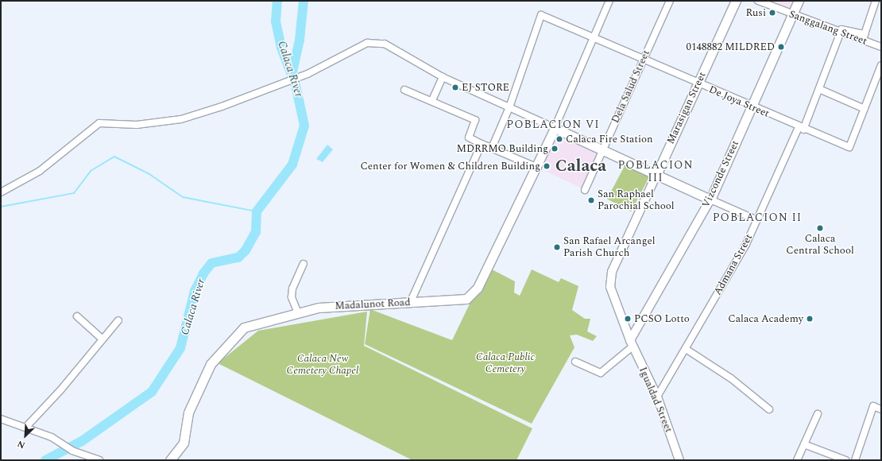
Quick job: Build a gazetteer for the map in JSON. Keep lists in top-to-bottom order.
{
  "streets": {
    "main road": ["Marasigan Street", "Vizconde Street", "Madalunot Road"],
    "street": [
      "Sanggalang Street",
      "Dela Salud Street",
      "De Joya Street",
      "Admana Street",
      "Igualdad Street"
    ]
  },
  "crossings": [
    ["Sanggalang Street", "Vizconde Street"],
    ["Sanggalang Street", "Admana Street"],
    ["Dela Salud Street", "De Joya Street"],
    ["De Joya Street", "Marasigan Street"],
    ["De Joya Street", "Vizconde Street"],
    ["De Joya Street", "Admana Street"],
    ["Marasigan Street", "Vizconde Street"],
    ["Marasigan Street", "Igualdad Street"],
    ["Vizconde Street", "Igualdad Street"],
    ["Admana Street", "Igualdad Street"]
  ],
  "districts": [
    "POBLACION VI",
    "POBLACION III",
    "Calaca",
    "POBLACION II"
  ],
  "water": ["Calaca River"],
  "parks": ["Calaca Public Cemetery", "Calaca New Cemetery Chapel"],
  "places": [
    "Rusi",
    "0148882 MILDRED",
    "EJ STORE",
    "Calaca Fire Station",
    "MDRRMO Building",
    "Center for Women & Children Building",
    "San Raphael Parochial School",
    "Calaca Central School",
    "San Rafael Arcangel Parish Church",
    "PCSO Lotto",
    "Calaca Academy"
  ],
  "north": "bottom left"
}
